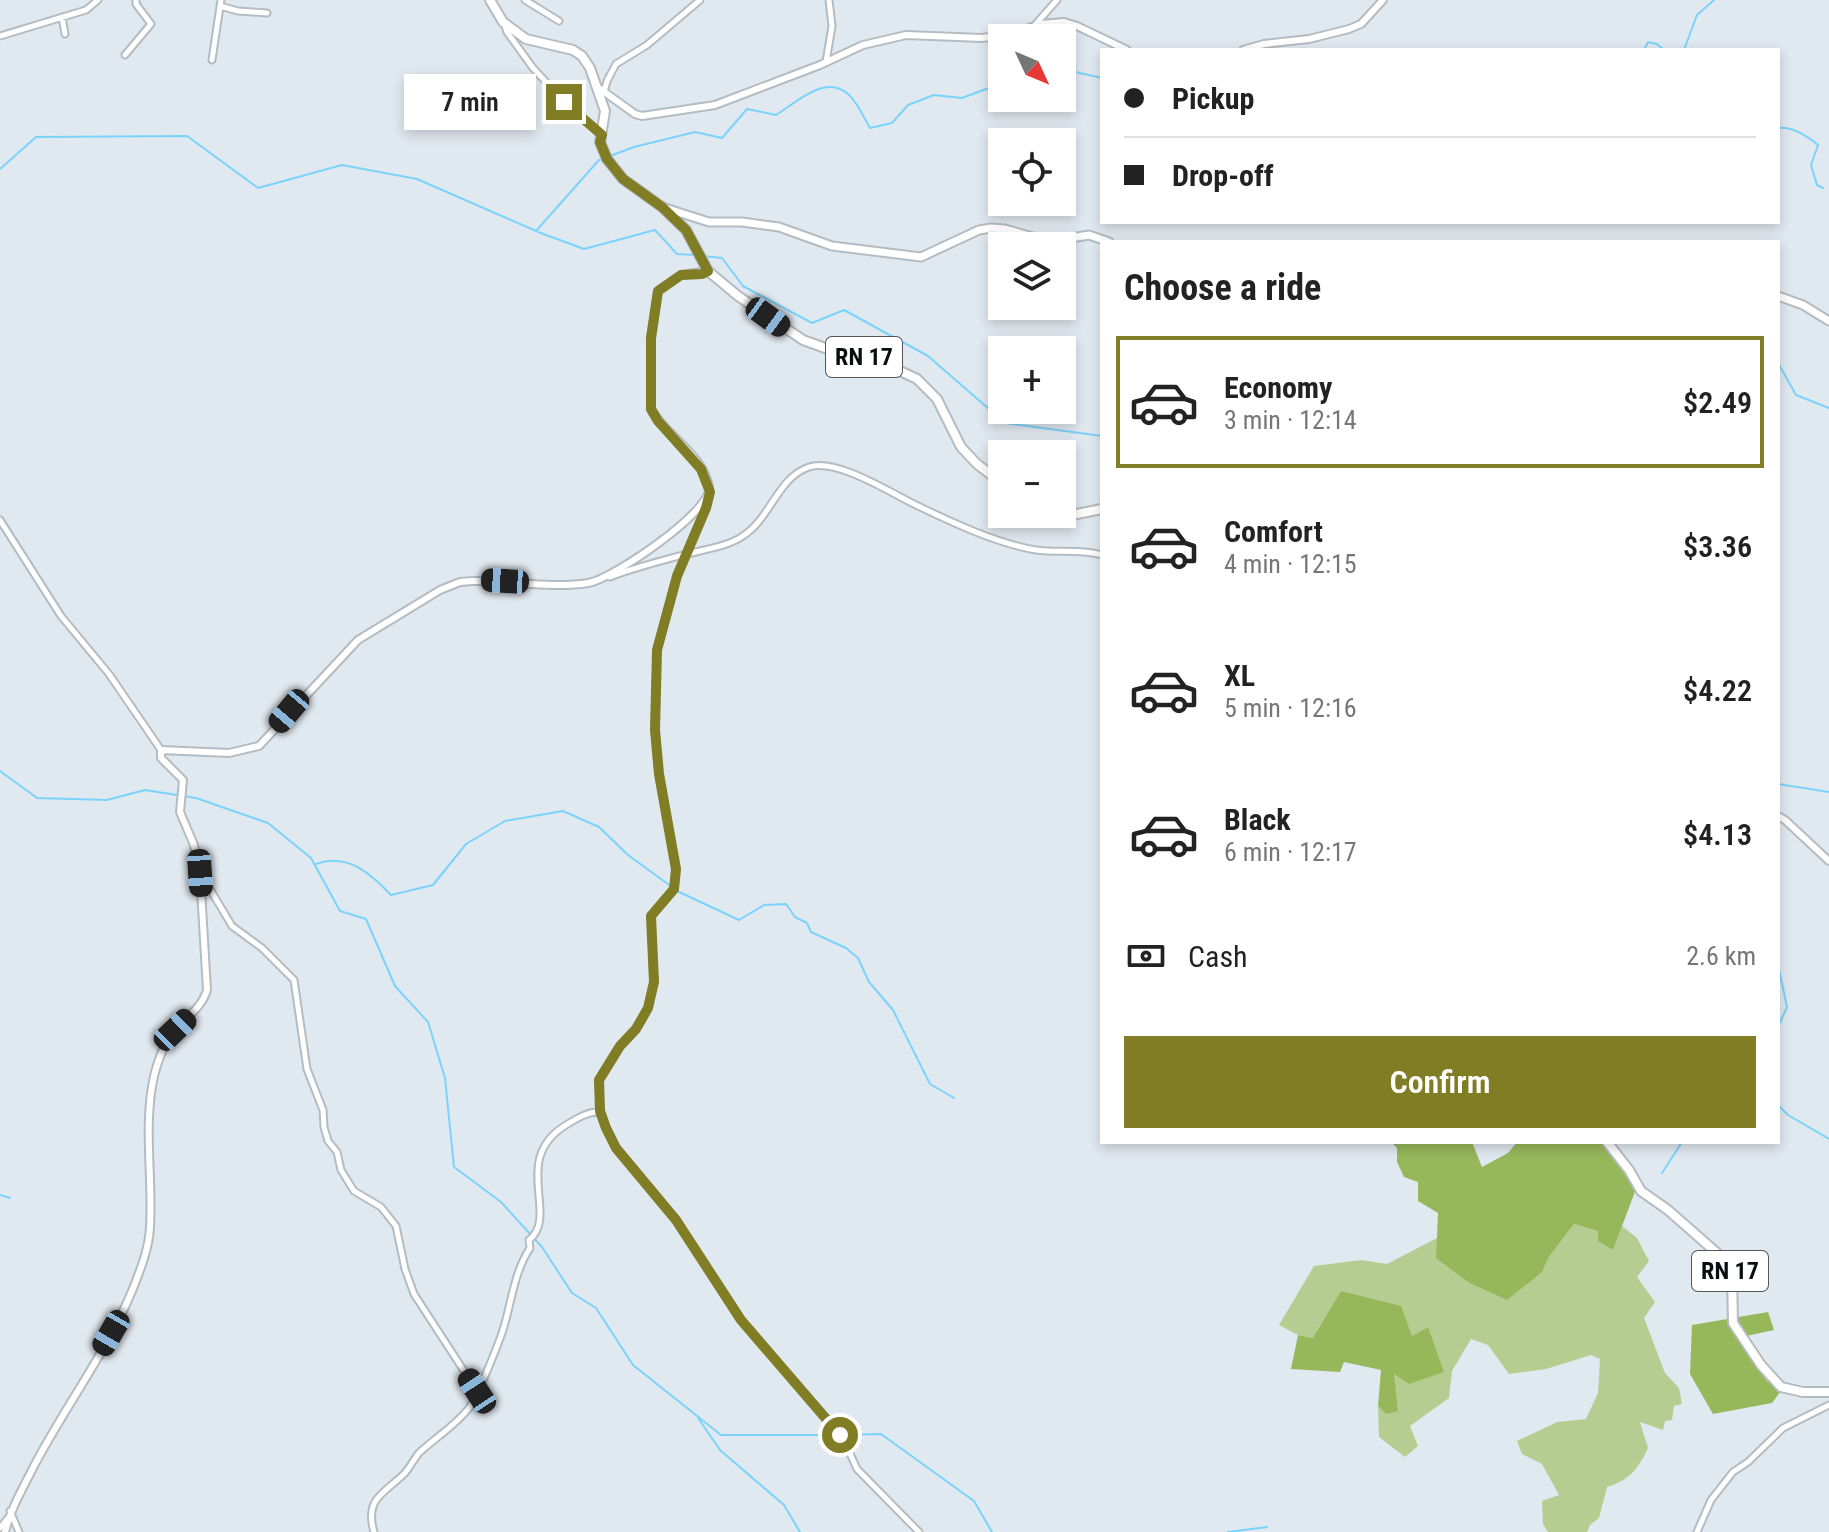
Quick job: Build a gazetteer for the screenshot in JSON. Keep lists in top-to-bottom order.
{
  "streets": {
    "main road": ["RN 17"]
  },
  "north": "bottom right",
  "page": {
    "map_buttons": ["+", "−"],
    "banner": ["Pickup", "Drop-off"],
    "bubble": "7 min",
    "heading": "Choose a ride",
    "list": [
      {
        "name": "Economy",
        "note": "3 min · 12:14",
        "value": "$2.49"
      },
      {
        "name": "Comfort",
        "note": "4 min · 12:15",
        "value": "$3.36"
      },
      {
        "name": "XL",
        "note": "5 min · 12:16",
        "value": "$4.22"
      },
      {
        "name": "Black",
        "note": "6 min · 12:17",
        "value": "$4.13"
      }
    ],
    "pay": ["Cash", "2.6 km"],
    "buttons": "Confirm"
  }
}
